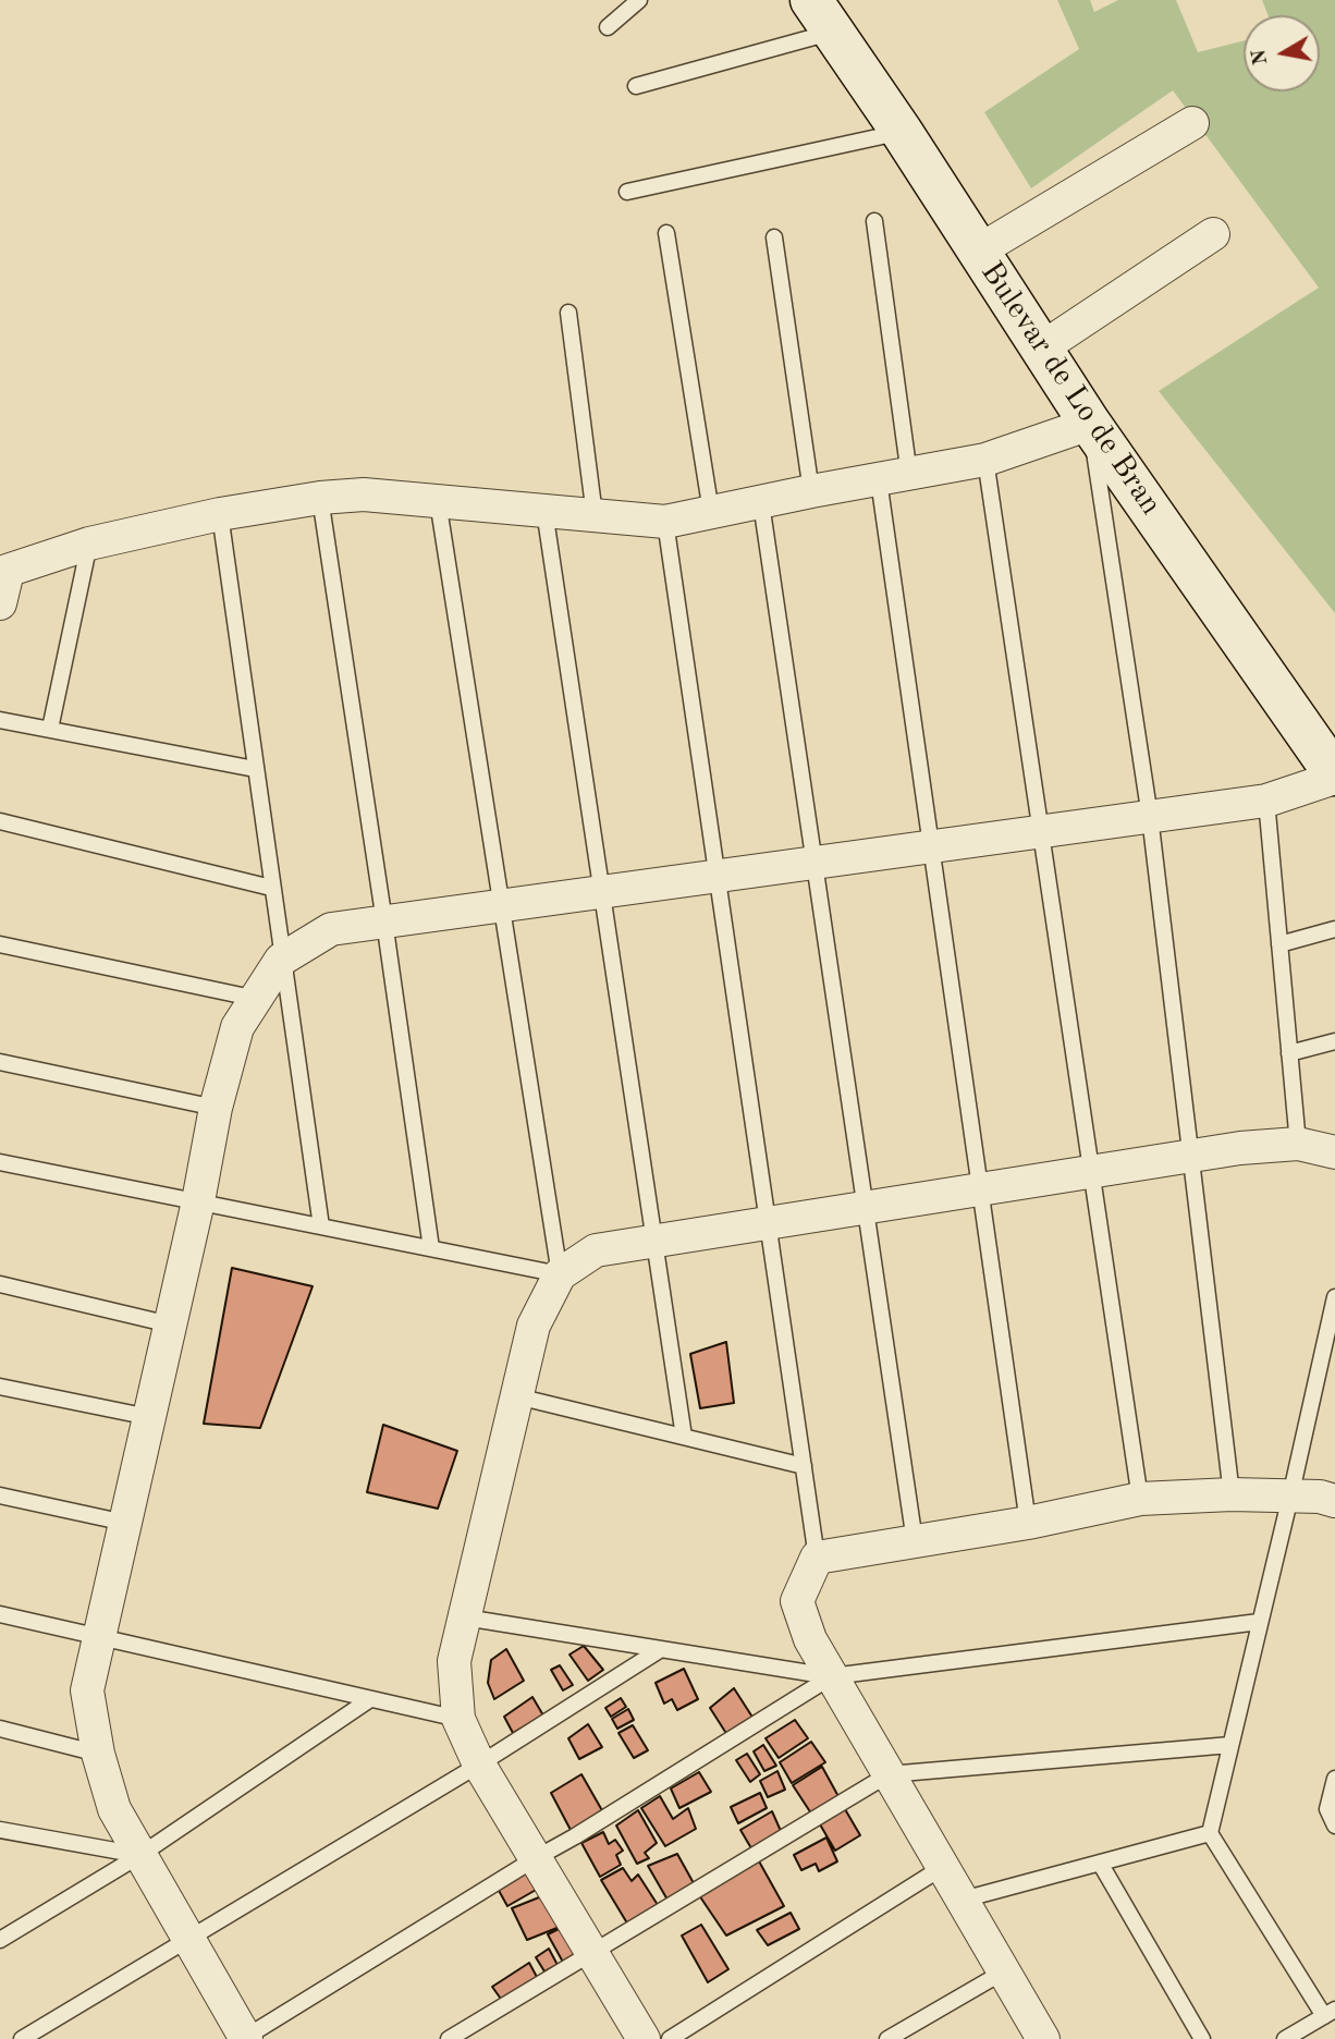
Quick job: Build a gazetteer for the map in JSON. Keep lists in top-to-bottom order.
{
  "streets": {
    "street": ["Bulevar de Lo de Bran"]
  },
  "north": "left"
}
